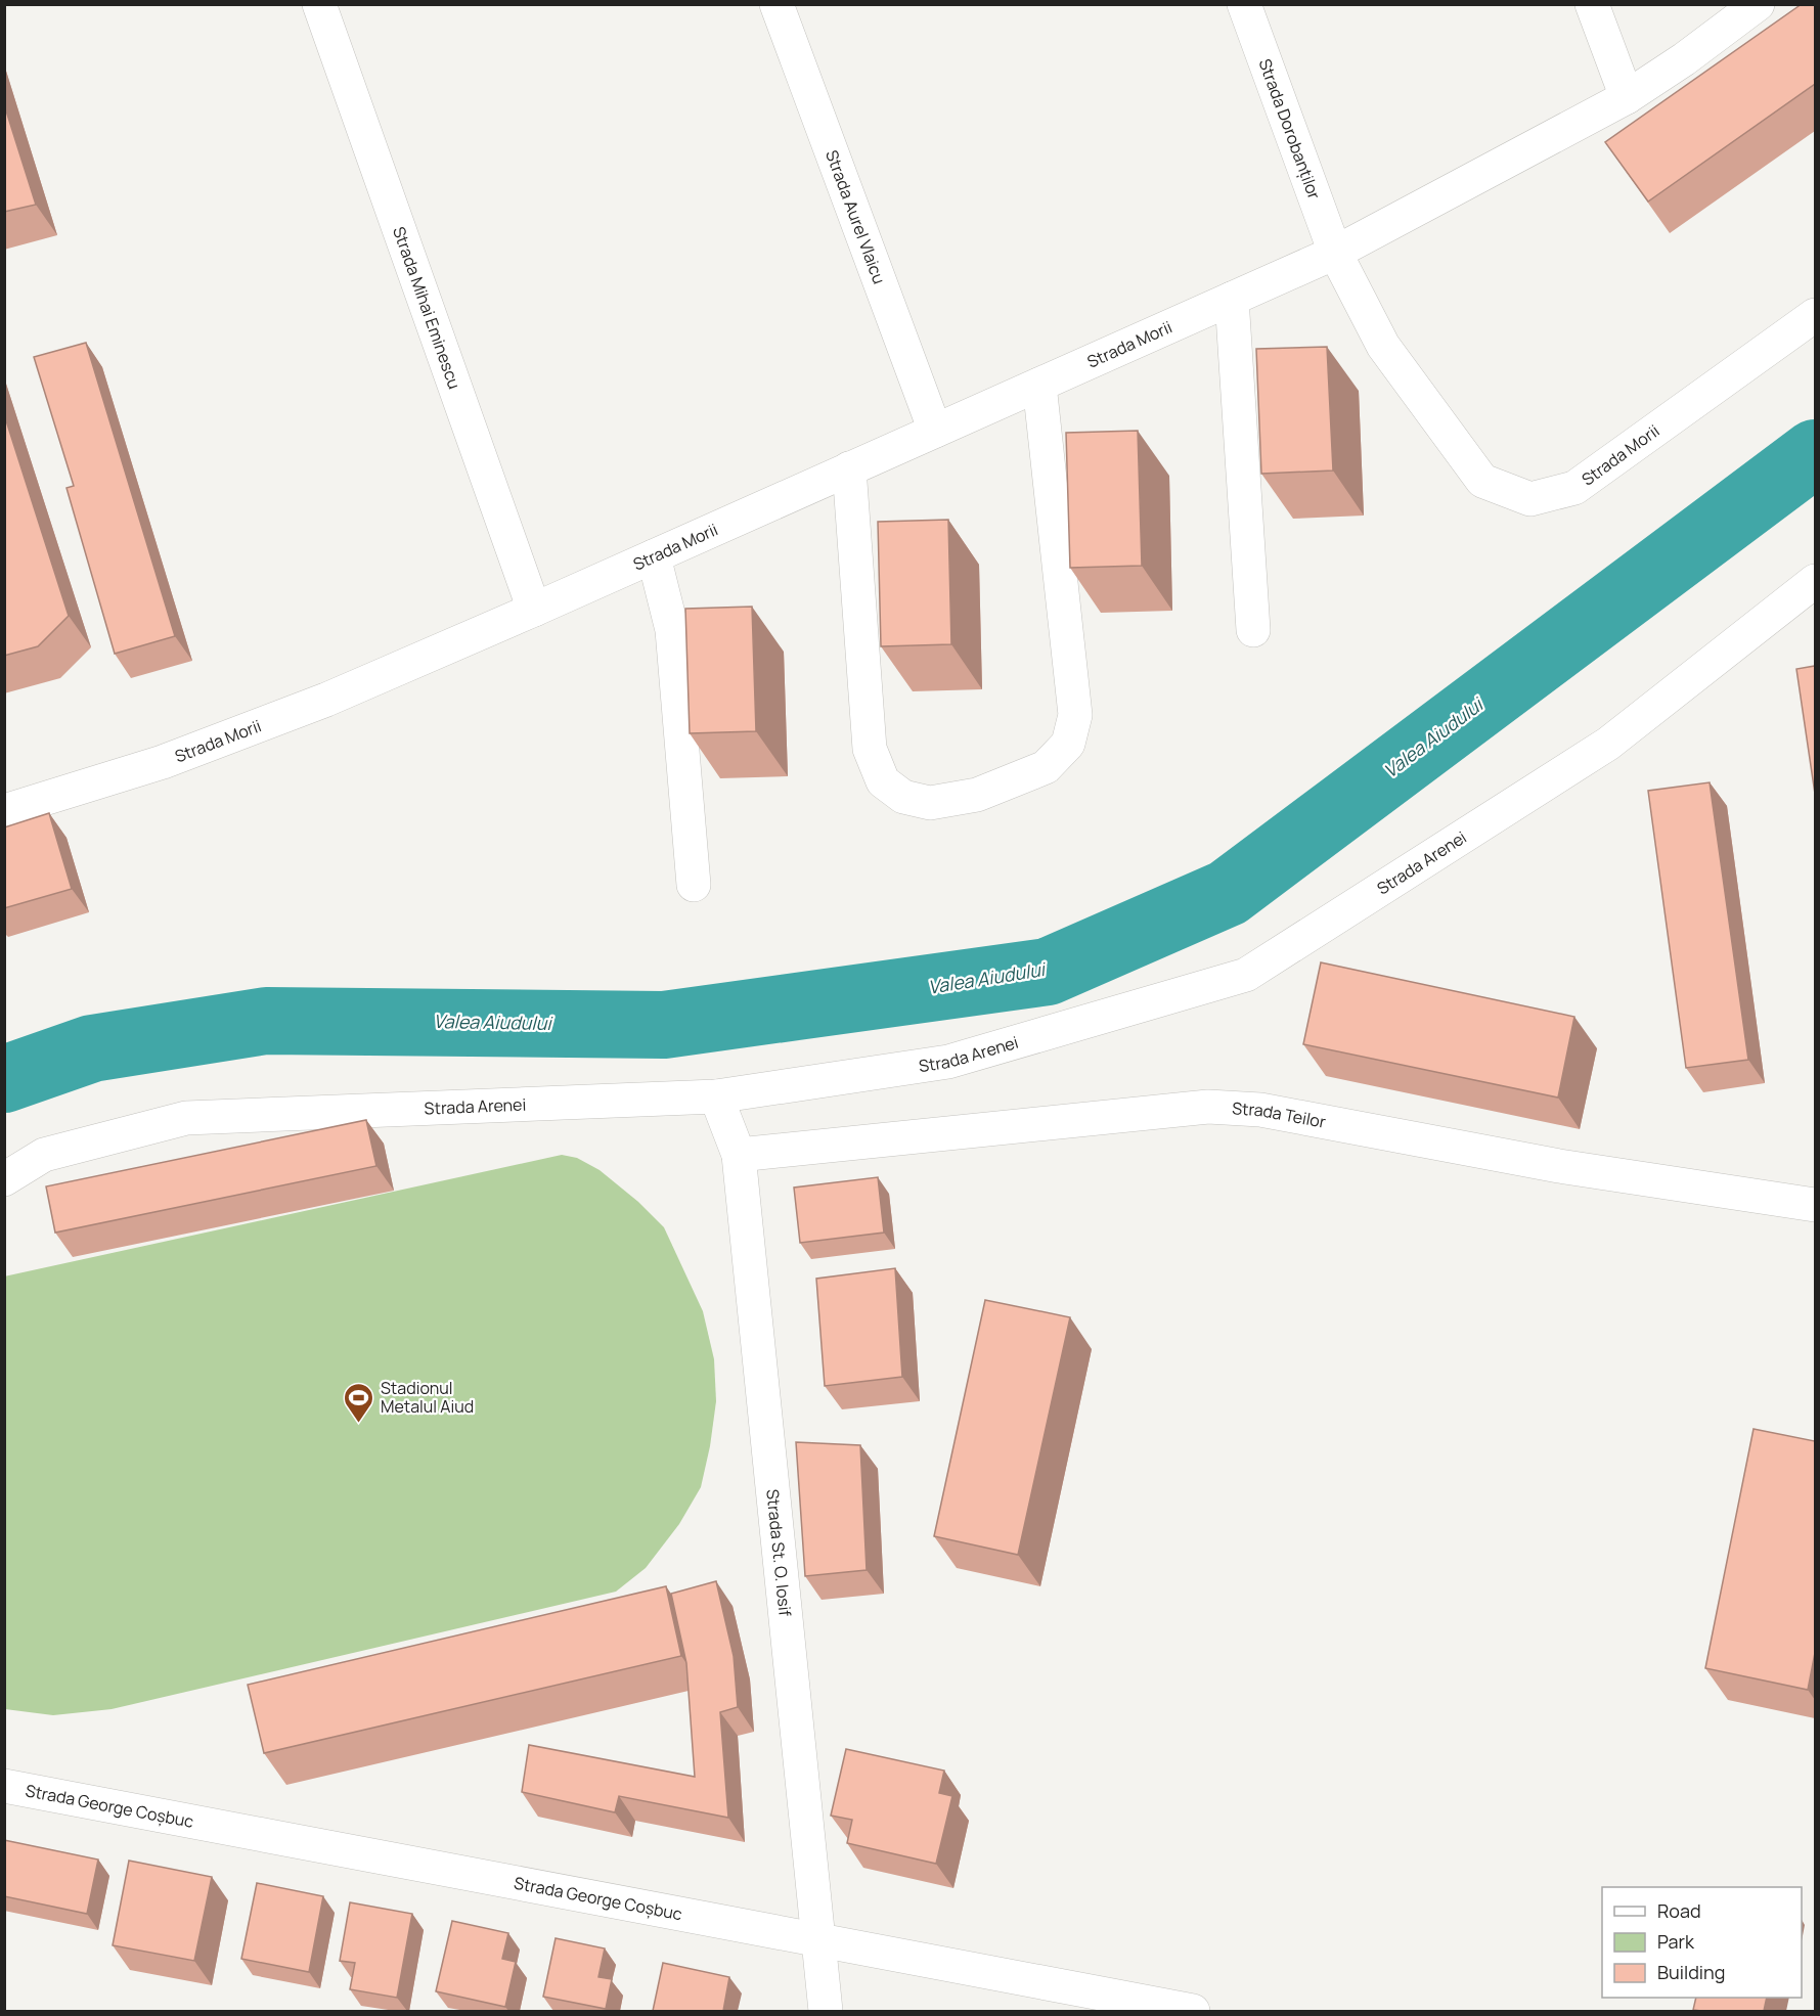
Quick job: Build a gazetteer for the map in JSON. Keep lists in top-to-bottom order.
{
  "streets": {
    "street": [
      "Strada Dorobanților",
      "Strada Aurel Vlaicu",
      "Strada Mihai Eminescu",
      "Strada Morii",
      "Strada Arenei",
      "Strada Teilor",
      "Strada St. O. Iosif",
      "Strada George Coșbuc"
    ]
  },
  "crossings": [
    ["Strada Dorobanților", "Strada Morii"],
    ["Strada Aurel Vlaicu", "Strada Morii"],
    ["Strada Mihai Eminescu", "Strada Morii"],
    ["Strada Arenei", "Strada St. O. Iosif"],
    ["Strada Teilor", "Strada St. O. Iosif"],
    ["Strada St. O. Iosif", "Strada George Coșbuc"]
  ],
  "water": ["Valea Aiudului"],
  "places": {
    "sports": ["Stadionul Metalul Aiud"]
  },
  "legend": ["Road", "Park", "Building"]
}
